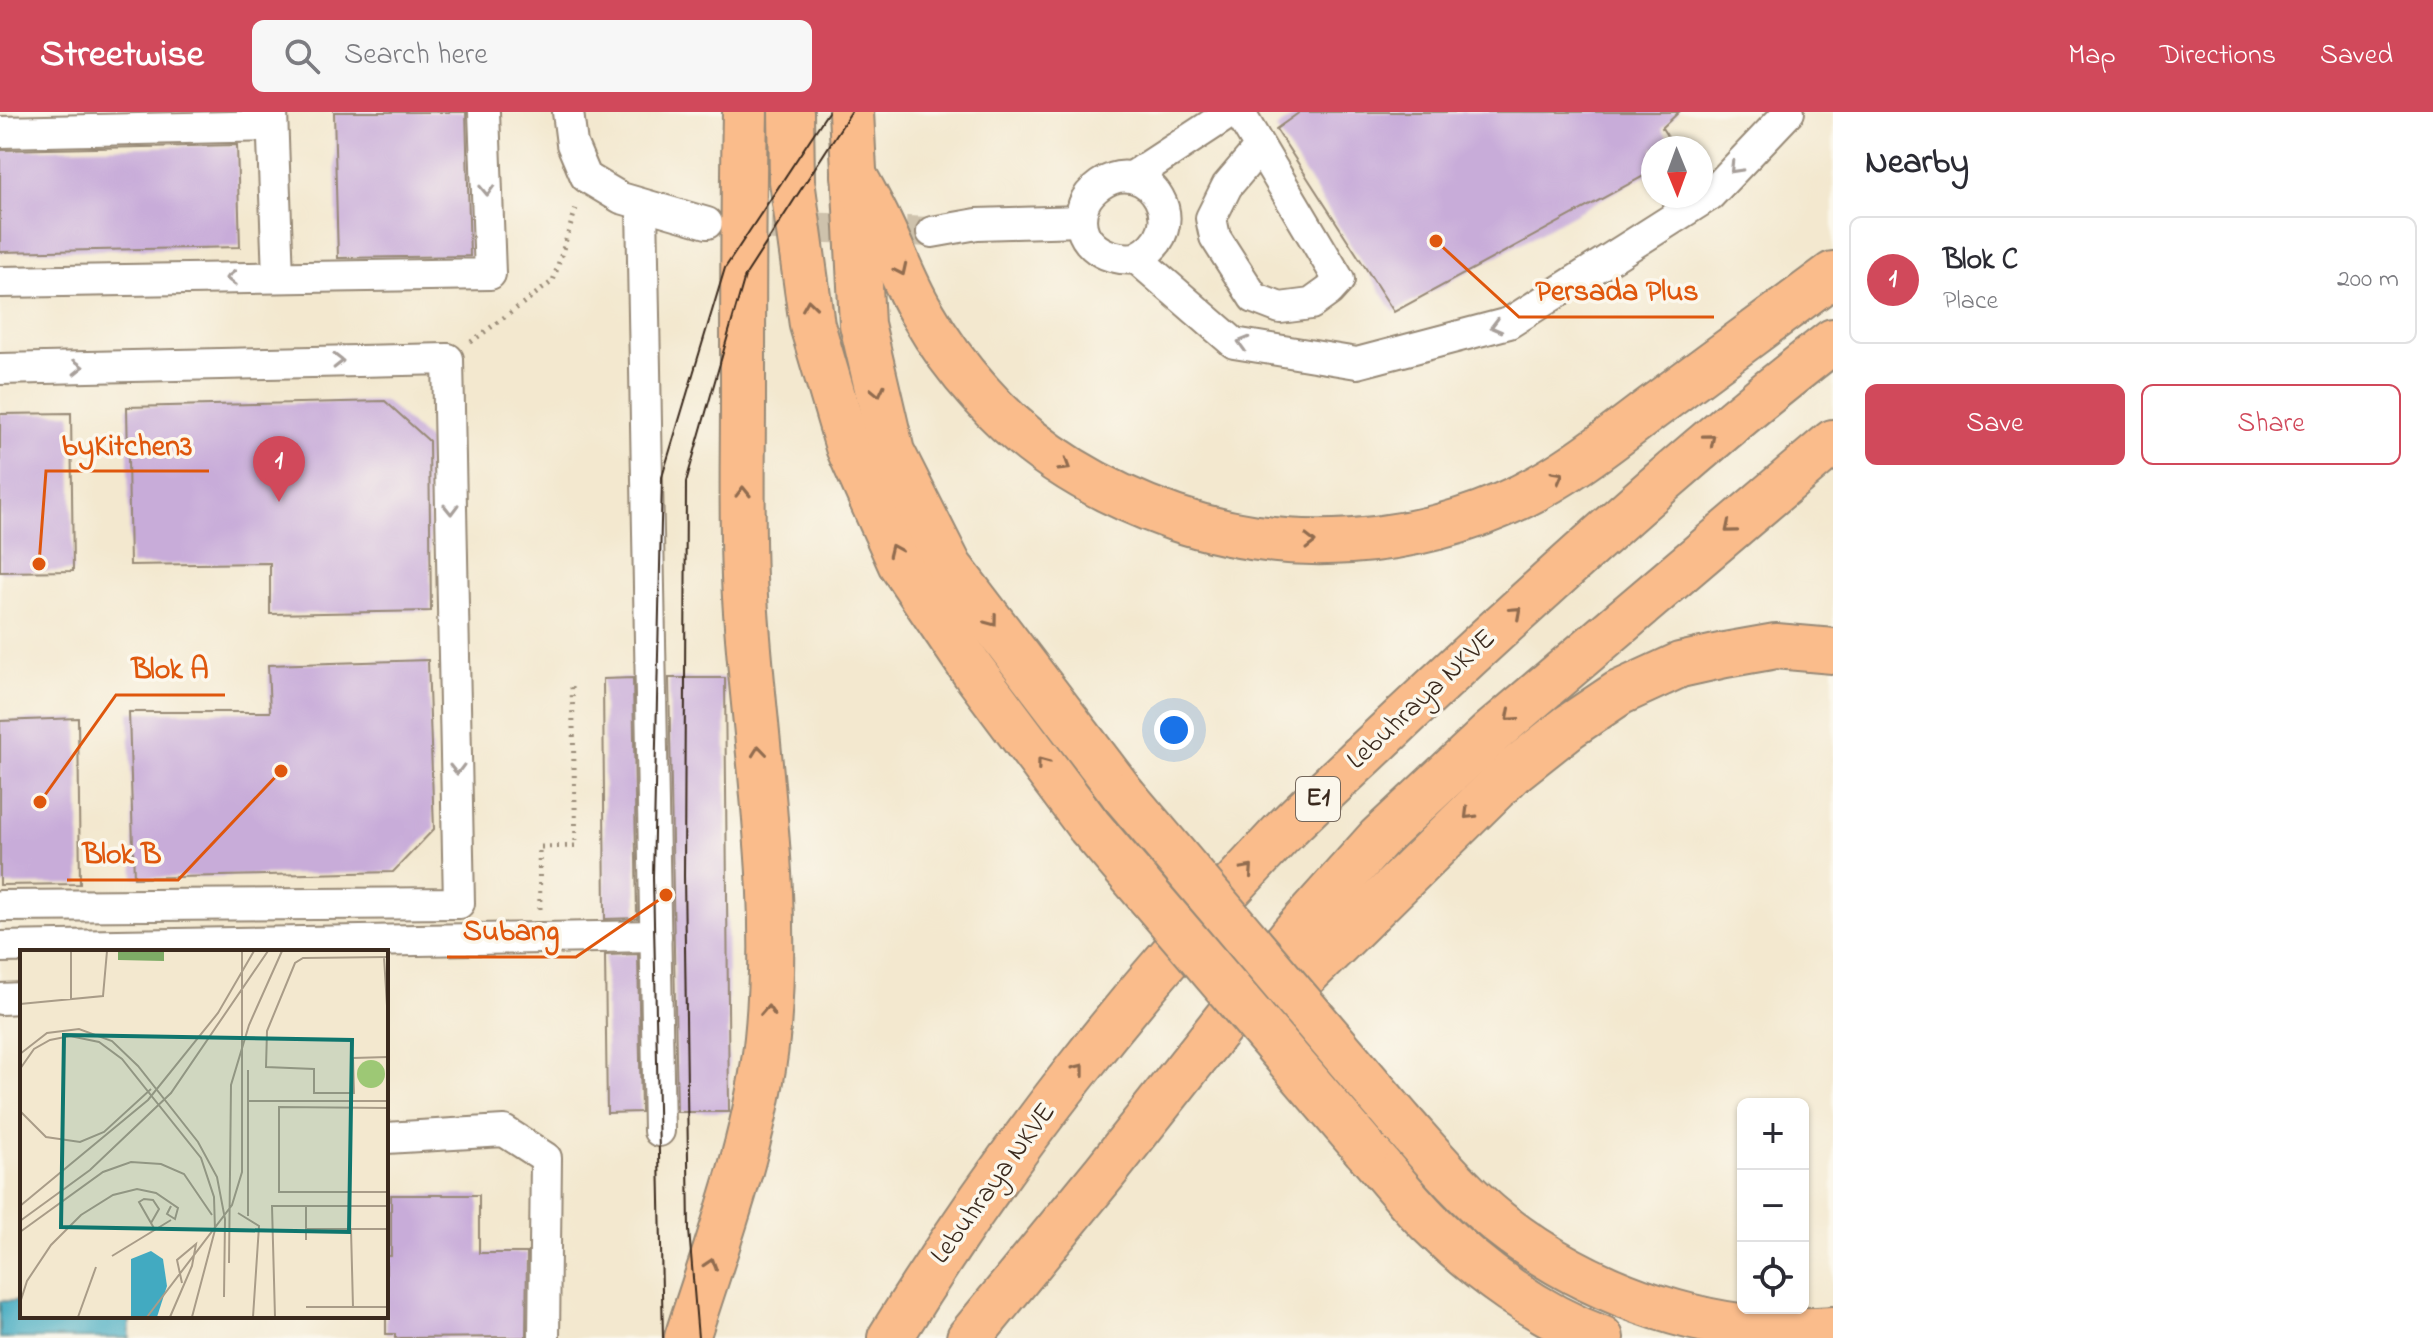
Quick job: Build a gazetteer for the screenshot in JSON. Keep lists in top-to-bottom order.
{
  "streets": {
    "highway": ["Lebuhraya NKVE", "E1"]
  },
  "places": [
    "Persada Plus",
    "byKitchen3",
    "Blok B",
    "Blok A",
    "Subang"
  ],
  "north": "bottom",
  "page": {
    "header": "Streetwise",
    "search": "Search here",
    "nav": ["Map", "Directions", "Saved"],
    "heading": "Nearby",
    "list": [
      {
        "mark": "1",
        "name": "Blok C",
        "note": "Place",
        "value": "200 m"
      }
    ],
    "buttons": ["Save", "Share"],
    "pins": "1",
    "map_buttons": ["+", "−"]
  }
}
